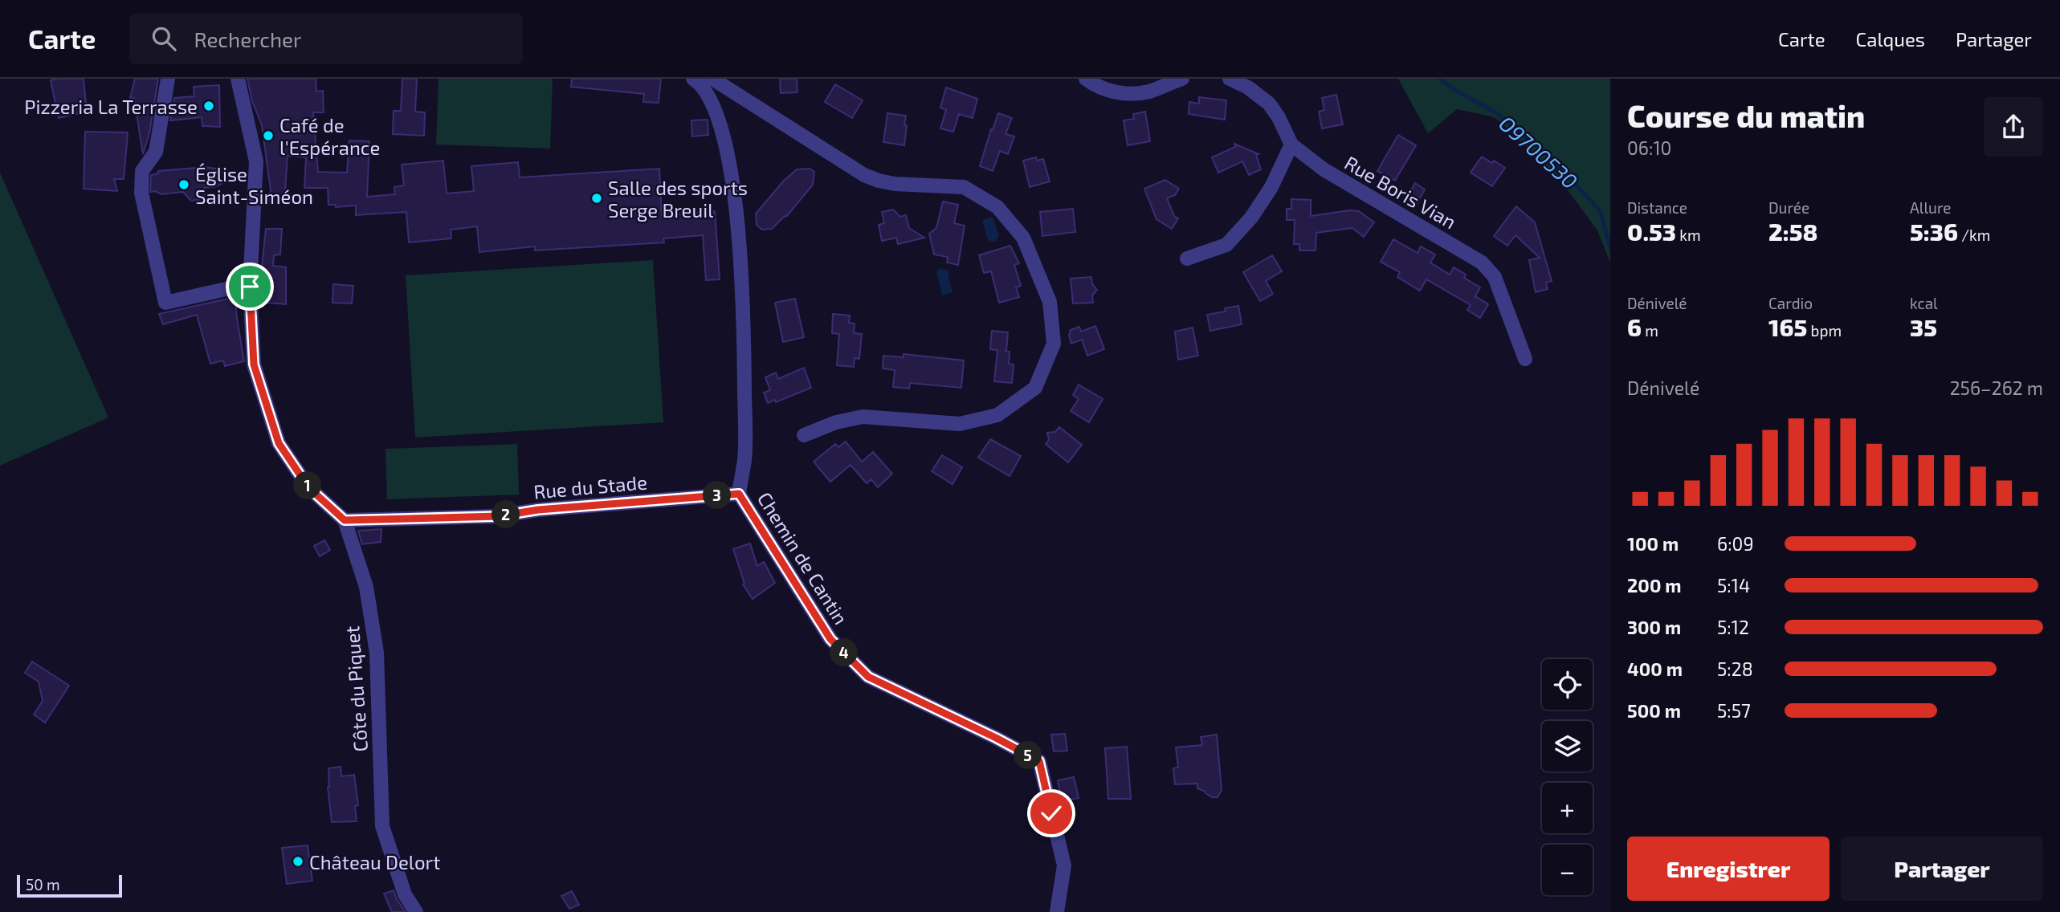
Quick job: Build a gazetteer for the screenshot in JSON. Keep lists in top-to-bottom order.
{
  "streets": {
    "street": [
      "Rue Boris Vian",
      "Rue du Stade",
      "Chemin de Cantin",
      "Côte du Piquet"
    ]
  },
  "crossings": [
    ["Rue du Stade", "Chemin de Cantin"],
    ["Rue du Stade", "Côte du Piquet"]
  ],
  "water": ["O9700530"],
  "places": [
    "Pizzeria La Terrasse",
    "Café de l'Espérance",
    "Église Saint-Siméon",
    "Salle des sports Serge Breuil",
    "Château Delort"
  ],
  "scale_bar": "50 m",
  "page": {
    "header": "Carte",
    "search": "Rechercher",
    "nav": ["Carte", "Calques", "Partager"],
    "heading": ["Course du matin", "06:10"],
    "stats": [
      ["Distance", "0.53 km"],
      ["Durée", "2:58"],
      ["Allure", "5:36 /km"],
      ["Dénivelé", "6 m"],
      ["Cardio", "165 bpm"],
      ["kcal", "35"]
    ],
    "chart": ["Dénivelé", "256–262 m"],
    "pins": [
      "1",
      "3",
      "2",
      "4",
      "5"
    ],
    "list": [
      {
        "name": "100 m",
        "note": "6:09"
      },
      {
        "name": "200 m",
        "note": "5:14"
      },
      {
        "name": "300 m",
        "note": "5:12"
      },
      {
        "name": "400 m",
        "note": "5:28"
      },
      {
        "name": "500 m",
        "note": "5:57"
      }
    ],
    "map_buttons": ["+", "−"],
    "buttons": ["Enregistrer", "Partager"],
    "scale": "50 m"
  }
}
